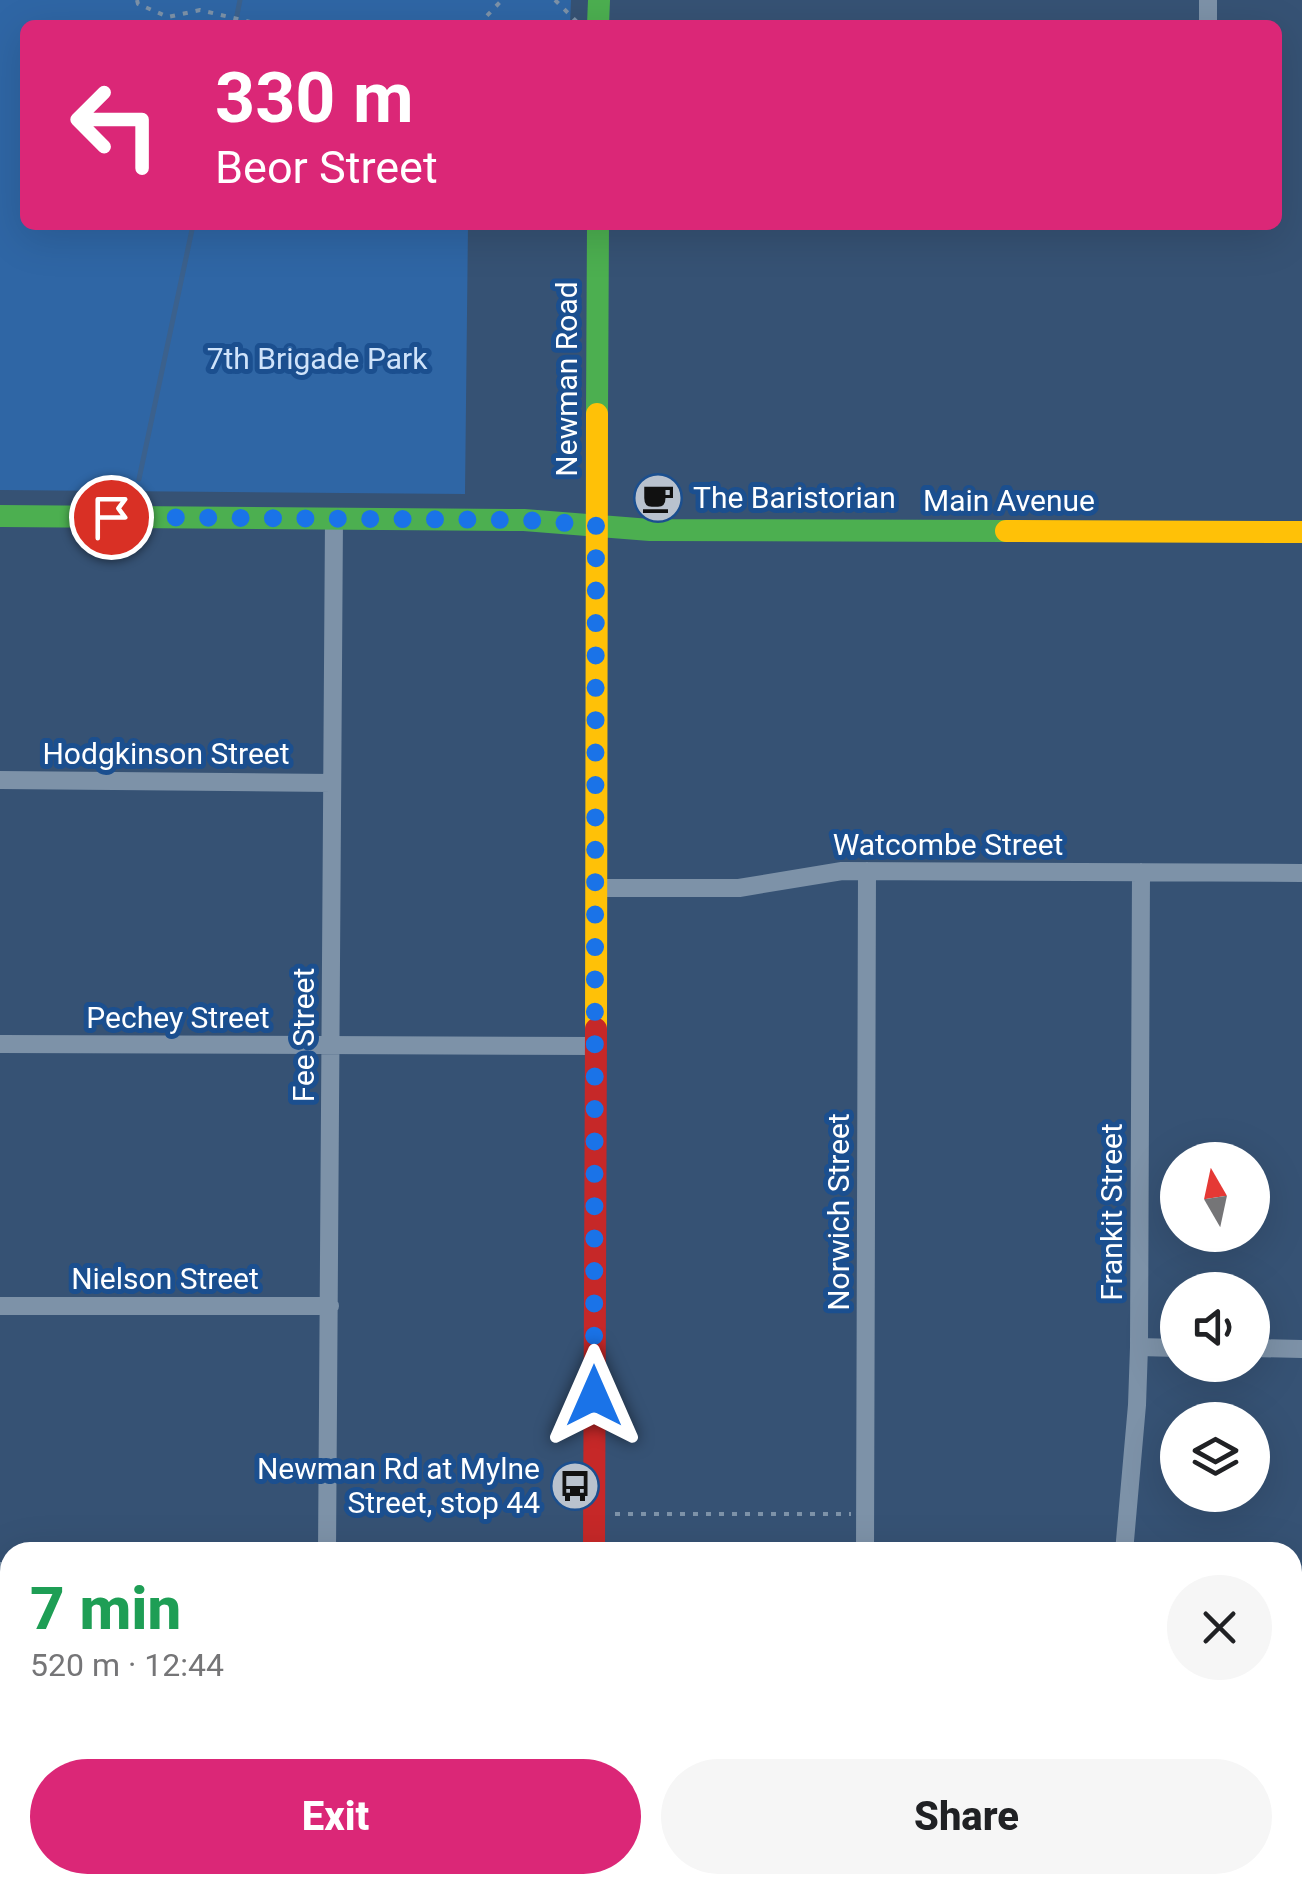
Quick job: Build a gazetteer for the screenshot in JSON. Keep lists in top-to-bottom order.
{
  "streets": {
    "main road": ["Newman Road", "Main Avenue"],
    "street": [
      "Hodgkinson Street",
      "Watcombe Street",
      "Pechey Street",
      "Fee Street",
      "Norwich Street",
      "Frankit Street",
      "Nielson Street"
    ]
  },
  "crossings": [
    ["Newman Road", "Main Avenue"],
    ["Newman Road", "Watcombe Street"],
    ["Newman Road", "Pechey Street"],
    ["Main Avenue", "Fee Street"],
    ["Hodgkinson Street", "Fee Street"],
    ["Watcombe Street", "Norwich Street"],
    ["Watcombe Street", "Frankit Street"],
    ["Pechey Street", "Fee Street"],
    ["Fee Street", "Nielson Street"]
  ],
  "parks": ["7th Brigade Park"],
  "places": {
    "cafe": ["The Baristorian"],
    "bus stop": ["Newman Rd at Mylne Street, stop 44"]
  },
  "north": "top",
  "page": {
    "turn": ["330 m", "Beor Street"],
    "heading": ["7 min", "520 m · 12:44"],
    "buttons": ["Exit", "Share"]
  }
}
